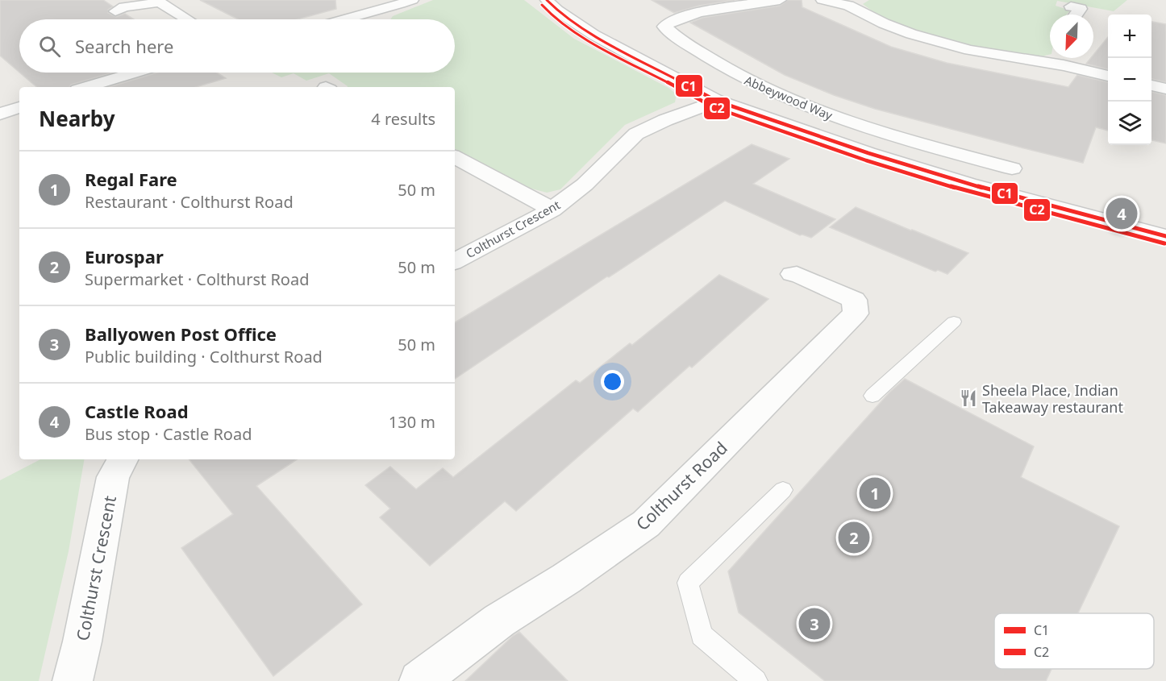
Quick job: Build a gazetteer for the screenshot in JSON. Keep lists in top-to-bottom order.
{
  "streets": {
    "street": ["Abbeywood Way", "Colthurst Crescent", "Colthurst Road"]
  },
  "places": {
    "restaurant": ["Sheela Place, Indian Takeaway restaurant"]
  },
  "lines": ["transit line C1", "transit line C2"],
  "legend": ["C1", "C2"],
  "north": "bottom left",
  "page": {
    "map_buttons": ["+", "−"],
    "search": "Search here",
    "heading": ["Nearby", "4 results"],
    "list": [
      {
        "mark": "1",
        "name": "Regal Fare",
        "note": "Restaurant · Colthurst Road",
        "value": "50 m"
      },
      {
        "mark": "2",
        "name": "Eurospar",
        "note": "Supermarket · Colthurst Road",
        "value": "50 m"
      },
      {
        "mark": "3",
        "name": "Ballyowen Post Office",
        "note": "Public building · Colthurst Road",
        "value": "50 m"
      },
      {
        "mark": "4",
        "name": "Castle Road",
        "note": "Bus stop · Castle Road",
        "value": "130 m"
      }
    ],
    "pins": [
      "4",
      "1",
      "2",
      "3"
    ]
  }
}
